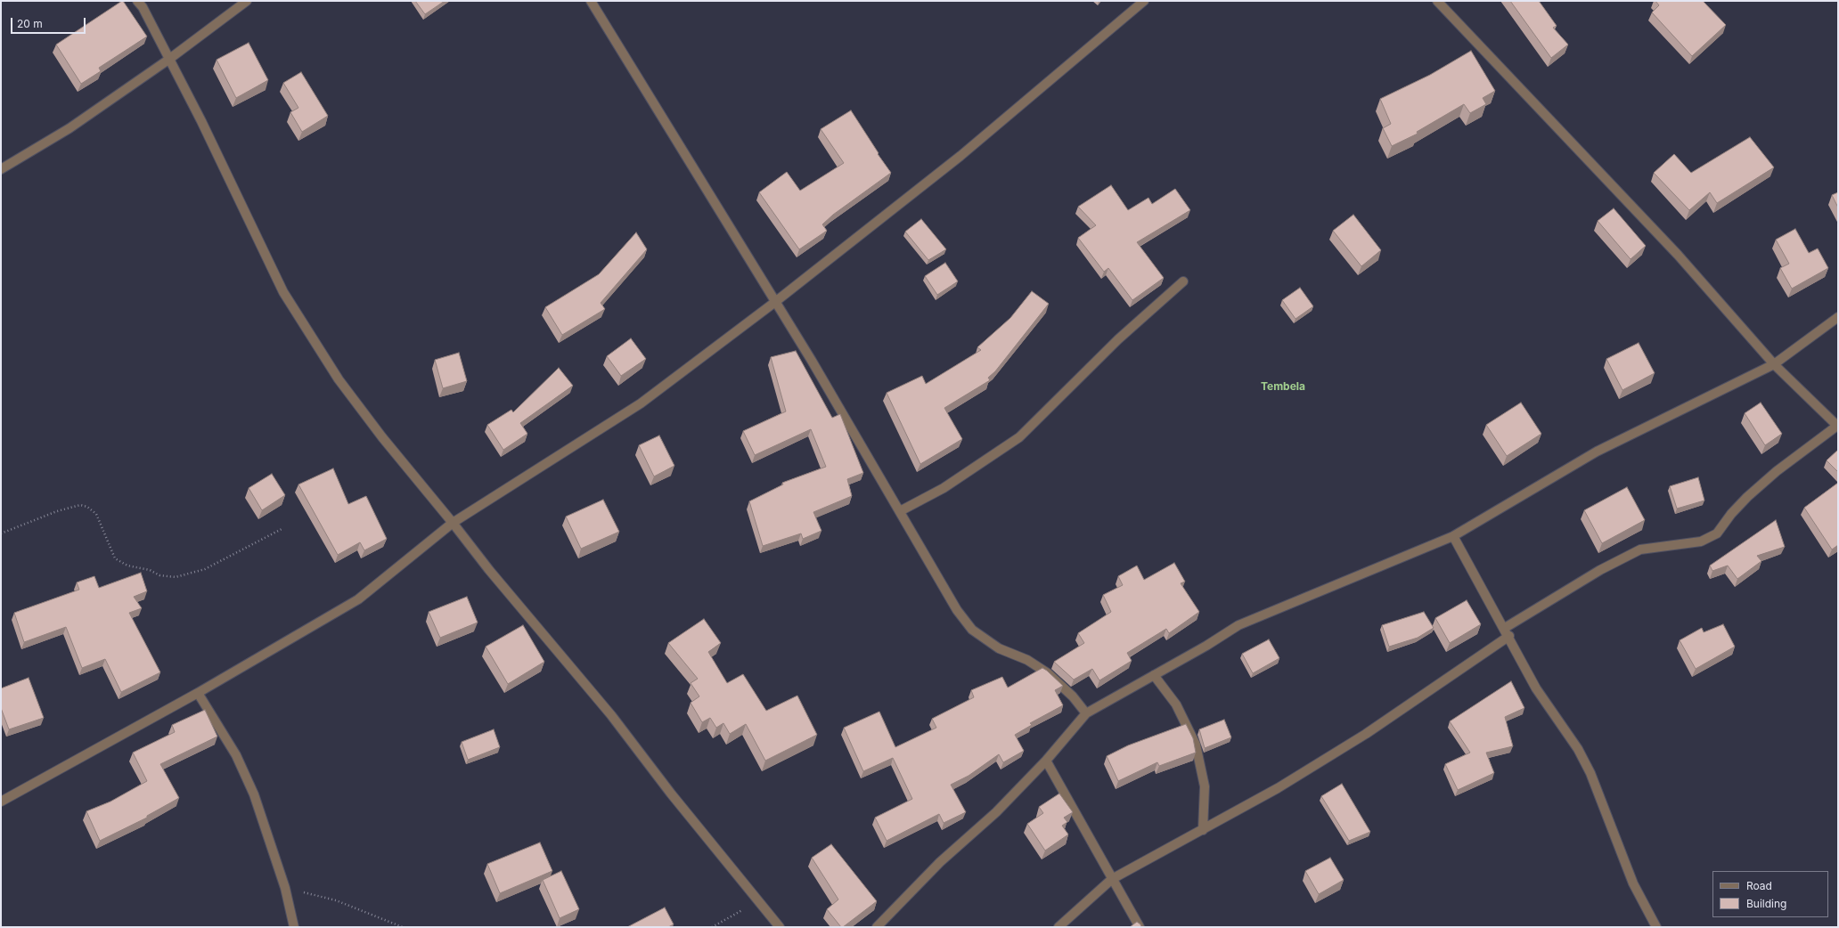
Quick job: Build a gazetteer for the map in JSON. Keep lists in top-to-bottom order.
{
  "districts": ["Tembela"],
  "legend": ["Road", "Building"],
  "scale_bar": "20 m"
}
